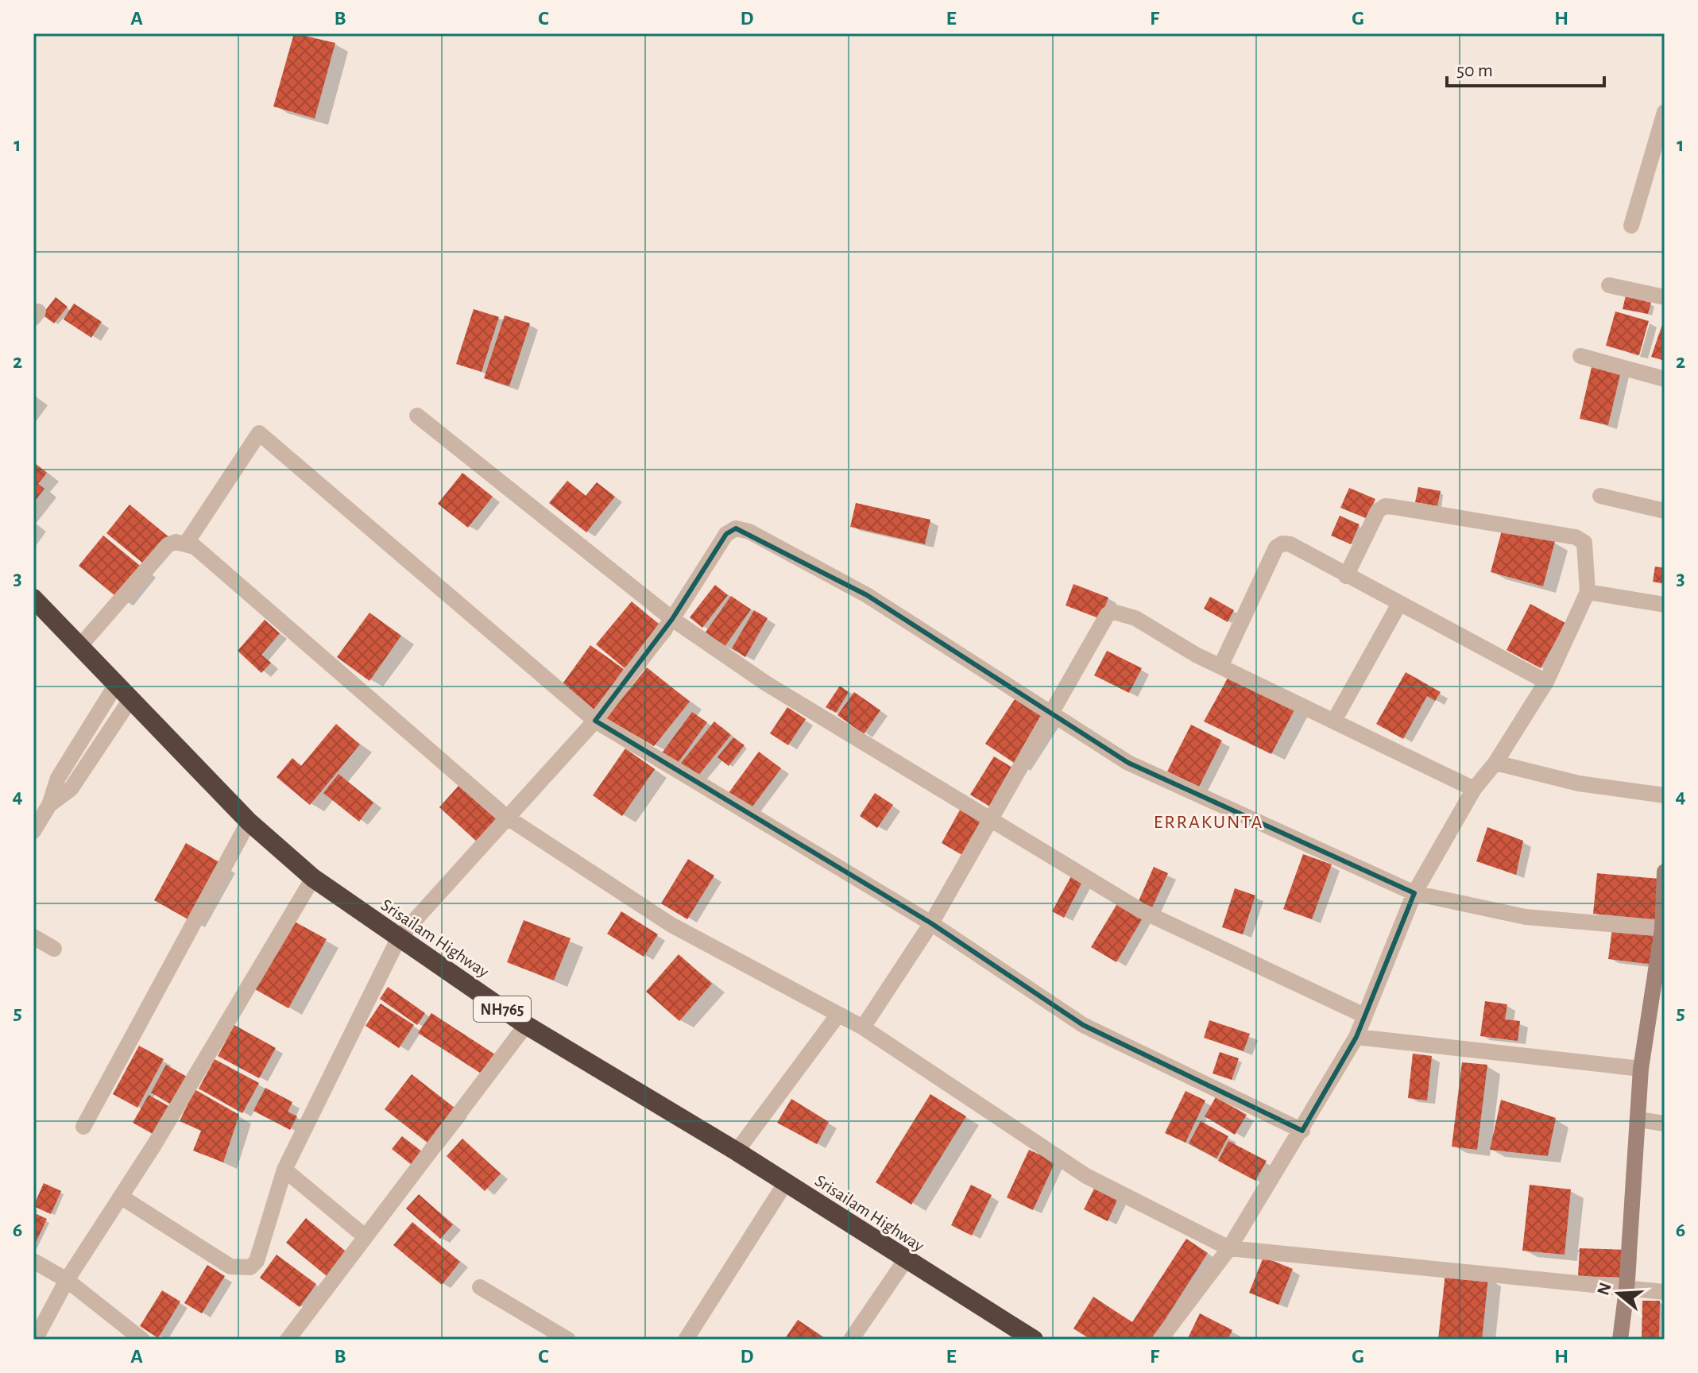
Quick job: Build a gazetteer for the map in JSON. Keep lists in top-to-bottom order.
{
  "streets": {
    "highway": ["Srisailam Highway", "NH765"]
  },
  "districts": ["ERRAKUNTA"],
  "scale_bar": "50 m",
  "north": "left",
  "grid": {
    "columns": [
      "A",
      "B",
      "C",
      "D",
      "E",
      "F",
      "G",
      "H"
    ],
    "rows": [
      "1",
      "2",
      "3",
      "4",
      "5",
      "6"
    ]
  }
}
